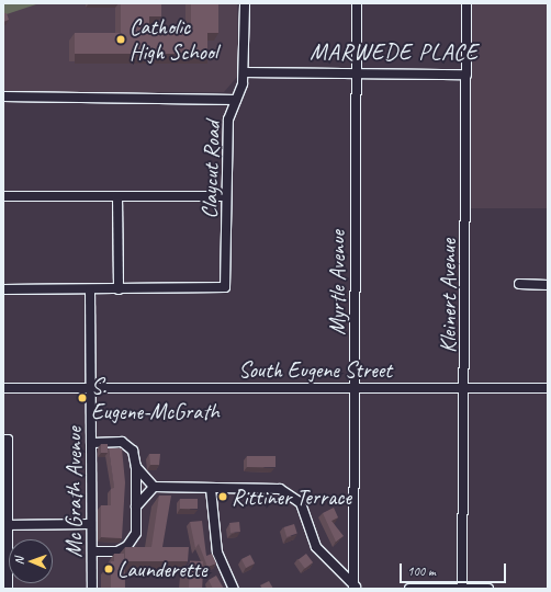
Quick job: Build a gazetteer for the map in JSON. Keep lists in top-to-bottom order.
{
  "streets": {
    "street": [
      "Claycut Road",
      "Myrtle Avenue",
      "Kleinert Avenue",
      "South Eugene Street",
      "Mc Grath Avenue"
    ]
  },
  "crossings": [
    ["Myrtle Avenue", "South Eugene Street"],
    ["Kleinert Avenue", "South Eugene Street"],
    ["South Eugene Street", "Mc Grath Avenue"]
  ],
  "districts": ["MARWEDE PLACE"],
  "places": [
    "Catholic High School",
    "S. Eugene-McGrath",
    "Rittiner Terrace",
    "Launderette"
  ],
  "scale_bar": "100 m",
  "north": "left"
}
